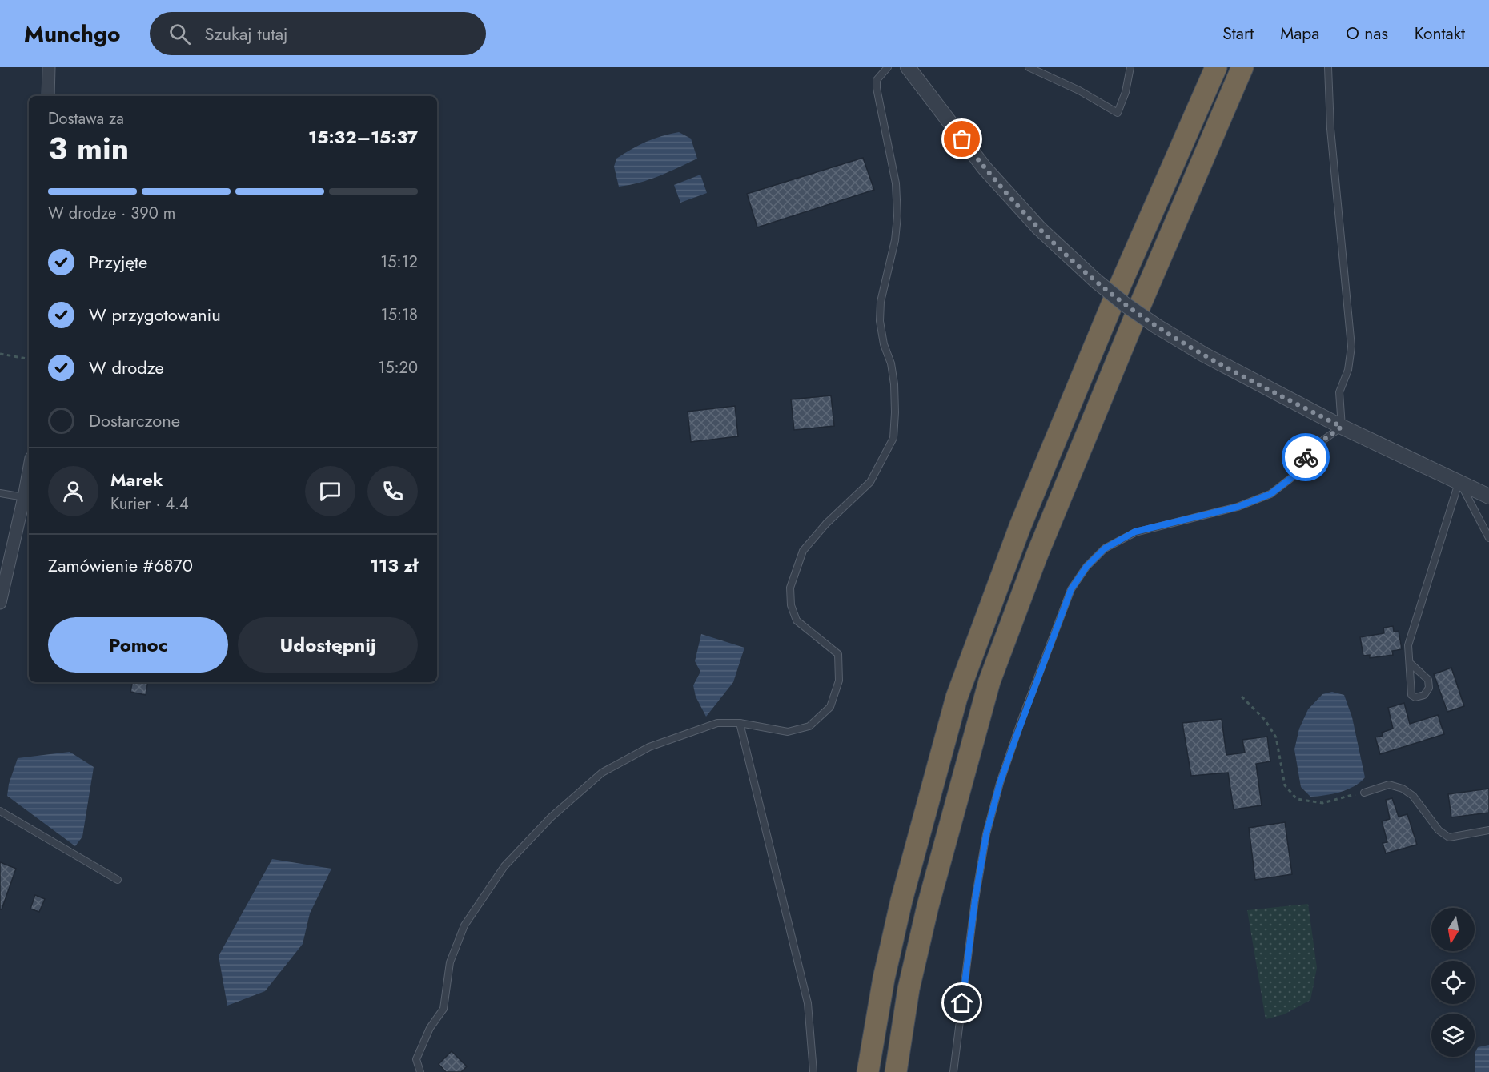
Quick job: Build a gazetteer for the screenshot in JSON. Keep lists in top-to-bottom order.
{
  "north": "bottom",
  "page": {
    "header": "Munchgo",
    "search": "Szukaj tutaj",
    "nav": [
      "Start",
      "Mapa",
      "O nas",
      "Kontakt"
    ],
    "heading": ["3 min", "Dostawa za", "15:32–15:37"],
    "panel": [
      "Marek",
      "Kurier · 4.4",
      "Zamówienie #6870",
      "113 zł"
    ],
    "bar": "W drodze · 390 m",
    "list": [
      ["Przyjęte", "15:12"],
      ["W przygotowaniu", "15:18"],
      ["W drodze", "15:20"],
      "Dostarczone"
    ],
    "buttons": ["Pomoc", "Udostępnij"]
  }
}
